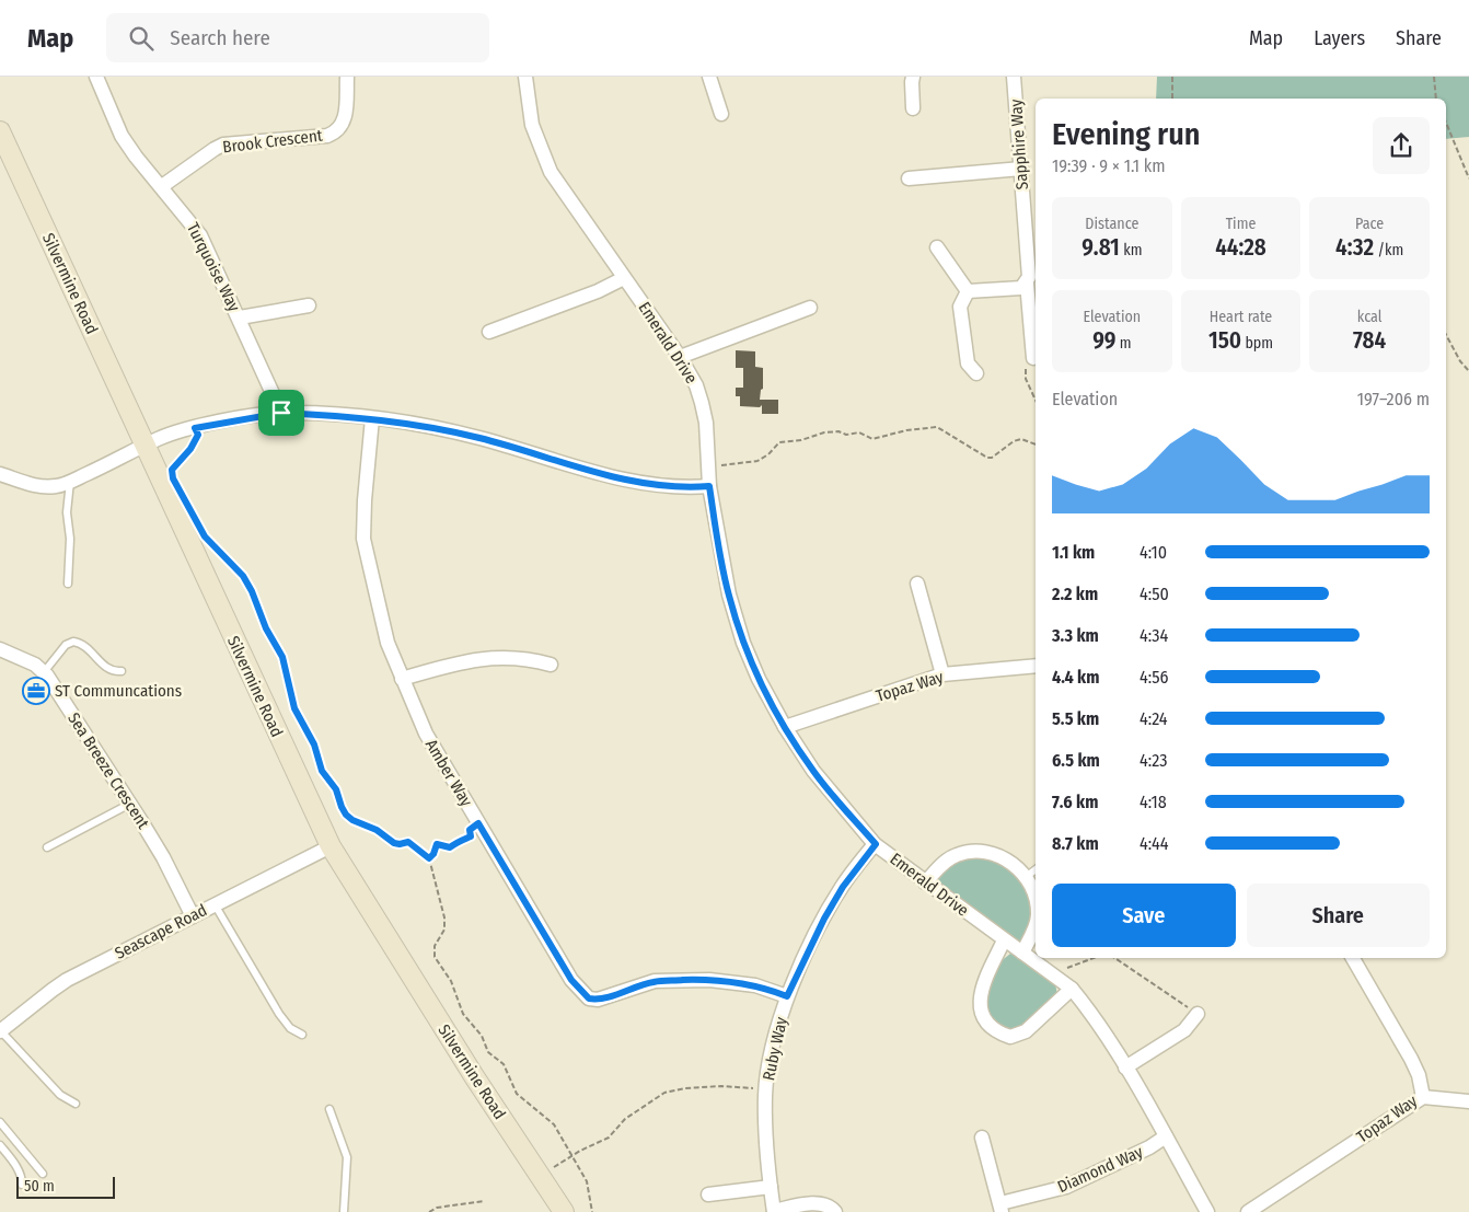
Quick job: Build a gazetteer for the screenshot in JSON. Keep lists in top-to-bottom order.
{
  "streets": {
    "street": [
      "Brook Crescent",
      "Sapphire Way",
      "Turquoise Way",
      "Silvermine Road",
      "Emerald Drive",
      "Topaz Way",
      "Sea Breeze Crescent",
      "Amber Way",
      "Seascape Road",
      "Ruby Way",
      "Diamond Way"
    ]
  },
  "crossings": [
    ["Brook Crescent", "Turquoise Way"],
    ["Silvermine Road", "Seascape Road"],
    ["Emerald Drive", "Topaz Way"],
    ["Emerald Drive", "Ruby Way"],
    ["Emerald Drive", "Diamond Way"],
    ["Sea Breeze Crescent", "Seascape Road"],
    ["Amber Way", "Ruby Way"]
  ],
  "places": {
    "office": ["ST Communcations"]
  },
  "scale_bar": "50 m",
  "page": {
    "header": "Map",
    "search": "Search here",
    "nav": ["Map", "Layers", "Share"],
    "heading": ["Evening run", "19:39 · 9 × 1.1 km"],
    "stats": [
      ["Distance", "9.81 km"],
      ["Time", "44:28"],
      ["Pace", "4:32 /km"],
      ["Elevation", "99 m"],
      ["Heart rate", "150 bpm"],
      ["kcal", "784"]
    ],
    "chart": ["Elevation", "197–206 m"],
    "list": [
      {
        "name": "1.1 km",
        "note": "4:10"
      },
      {
        "name": "2.2 km",
        "note": "4:50"
      },
      {
        "name": "3.3 km",
        "note": "4:34"
      },
      {
        "name": "4.4 km",
        "note": "4:56"
      },
      {
        "name": "5.5 km",
        "note": "4:24"
      },
      {
        "name": "6.5 km",
        "note": "4:23"
      },
      {
        "name": "7.6 km",
        "note": "4:18"
      },
      {
        "name": "8.7 km",
        "note": "4:44"
      }
    ],
    "buttons": ["Save", "Share"],
    "scale": "50 m"
  }
}
